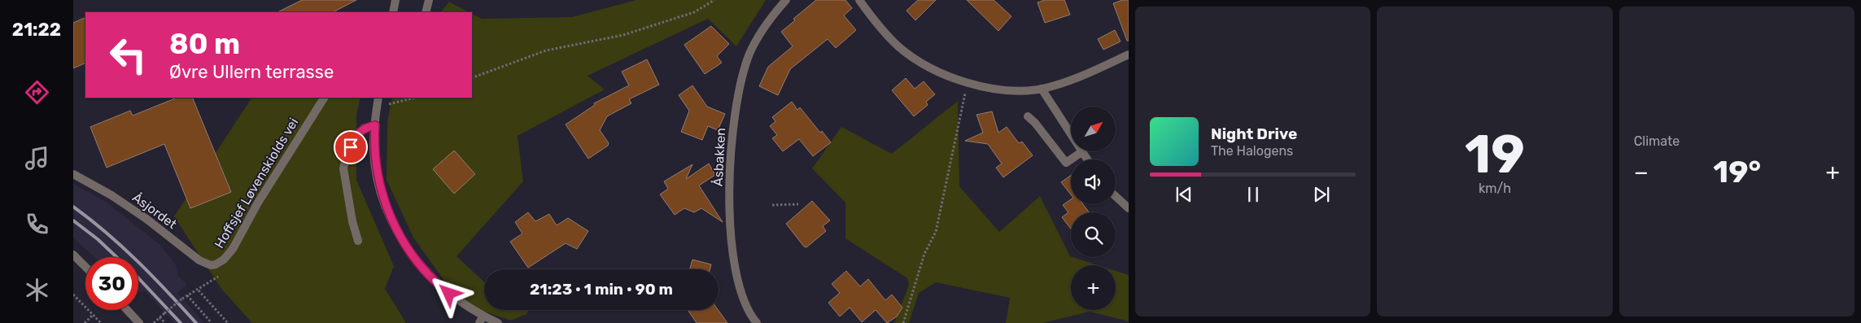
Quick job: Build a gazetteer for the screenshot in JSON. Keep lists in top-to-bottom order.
{
  "streets": {
    "street": ["Åsbakken", "Hoffsjef Løvenskiolds vei", "Åsjordet"]
  },
  "crossings": [
    ["Hoffsjef Løvenskiolds vei", "Åsjordet"]
  ],
  "north": "top right",
  "page": {
    "tabs": "21:22",
    "tile": [
      ["19", "km/h"],
      "Climate"
    ],
    "turn": ["80 m", "Øvre Ullern terrasse"],
    "map_buttons": "+",
    "song": ["Night Drive", "The Halogens"],
    "heat": ["−", "19°", "+"],
    "limit": "30",
    "trip": "21:23 · 1 min · 90 m"
  }
}
